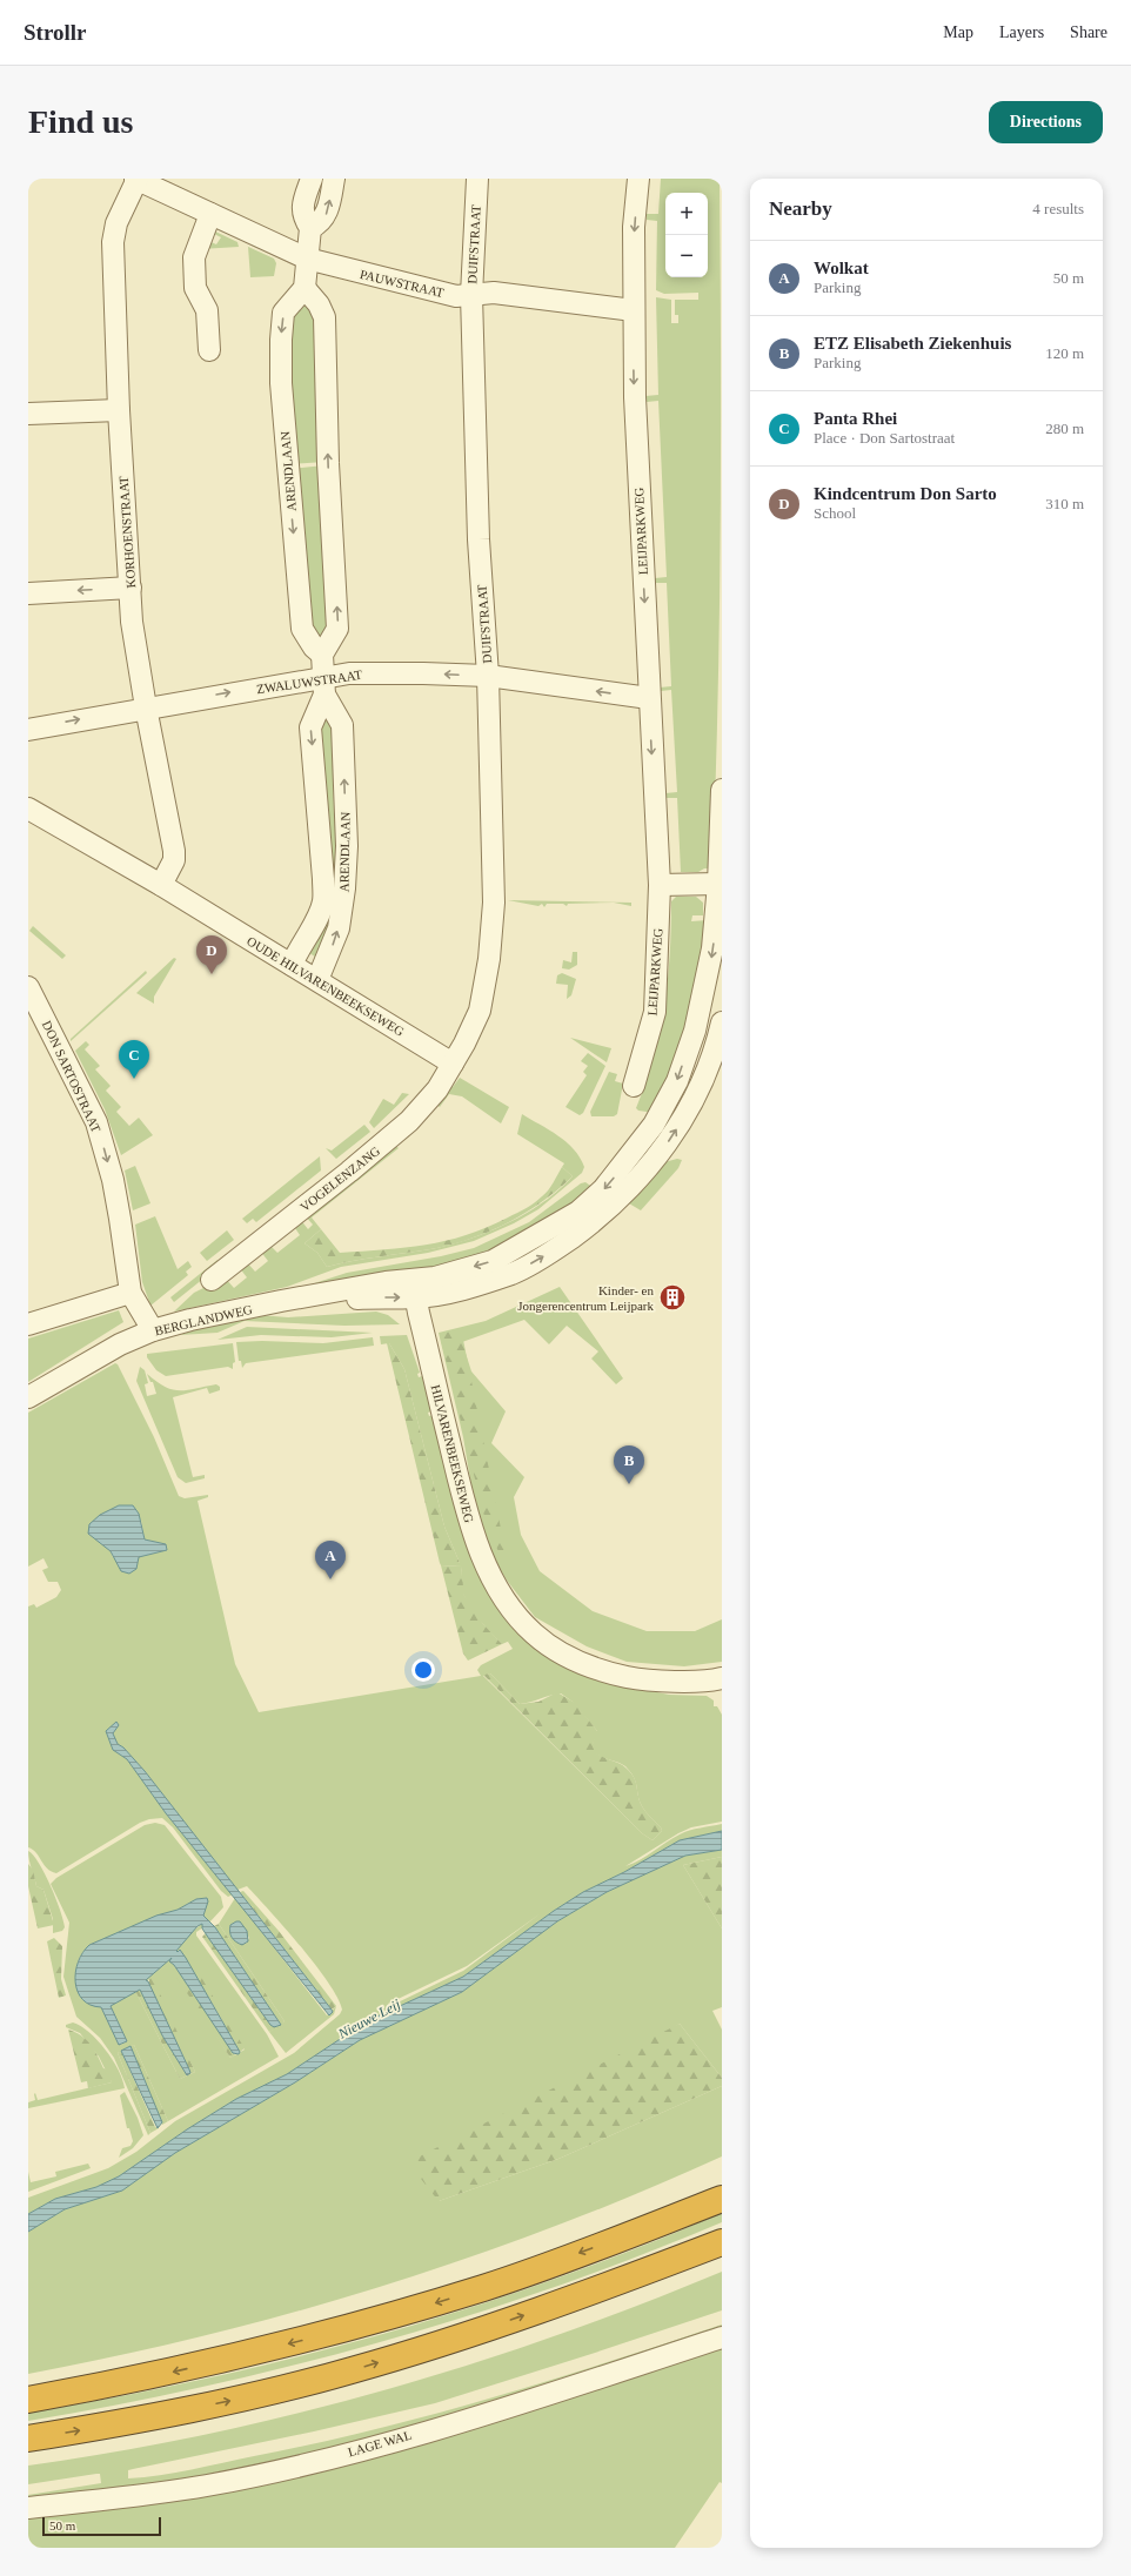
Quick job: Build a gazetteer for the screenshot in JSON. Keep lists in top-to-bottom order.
{
  "streets": {
    "street": [
      "DUIFSTRAAT",
      "PAUWSTRAAT",
      "ARENDLAAN",
      "LEIJPARKWEG",
      "KORHOENSTRAAT",
      "ZWALUWSTRAAT",
      "OUDE HILVARENBEEKSEWEG",
      "DON SARTOSTRAAT",
      "VOGELENZANG",
      "BERGLANDWEG",
      "HILVARENBEEKSEWEG",
      "LAGE WAL"
    ]
  },
  "crossings": [
    ["DUIFSTRAAT", "PAUWSTRAAT"],
    ["DUIFSTRAAT", "ZWALUWSTRAAT"],
    ["DUIFSTRAAT", "OUDE HILVARENBEEKSEWEG"],
    ["DUIFSTRAAT", "VOGELENZANG"],
    ["PAUWSTRAAT", "LEIJPARKWEG"],
    ["PAUWSTRAAT", "KORHOENSTRAAT"],
    ["ARENDLAAN", "ZWALUWSTRAAT"],
    ["ARENDLAAN", "OUDE HILVARENBEEKSEWEG"],
    ["LEIJPARKWEG", "ZWALUWSTRAAT"],
    ["KORHOENSTRAAT", "ZWALUWSTRAAT"],
    ["KORHOENSTRAAT", "OUDE HILVARENBEEKSEWEG"],
    ["OUDE HILVARENBEEKSEWEG", "VOGELENZANG"],
    ["DON SARTOSTRAAT", "BERGLANDWEG"],
    ["BERGLANDWEG", "HILVARENBEEKSEWEG"]
  ],
  "one_way": ["LEIJPARKWEG", "DON SARTOSTRAAT"],
  "water": ["Nieuwe Leij"],
  "places": {
    "building": ["Kinder- en Jongerencentrum Leijpark"]
  },
  "scale_bar": "50 m",
  "page": {
    "header": "Strollr",
    "nav": ["Map", "Layers", "Share"],
    "buttons": "Directions",
    "title": "Find us",
    "heading": ["Nearby", "4 results"],
    "map_buttons": ["+", "−"],
    "list": [
      {
        "mark": "A",
        "name": "Wolkat",
        "note": "Parking",
        "value": "50 m"
      },
      {
        "mark": "B",
        "name": "ETZ Elisabeth Ziekenhuis",
        "note": "Parking",
        "value": "120 m"
      },
      {
        "mark": "C",
        "name": "Panta Rhei",
        "note": "Place · Don Sartostraat",
        "value": "280 m"
      },
      {
        "mark": "D",
        "name": "Kindcentrum Don Sarto",
        "note": "School",
        "value": "310 m"
      }
    ],
    "pins": [
      "D",
      "C",
      "B",
      "A"
    ],
    "scale": "50 m"
  }
}
